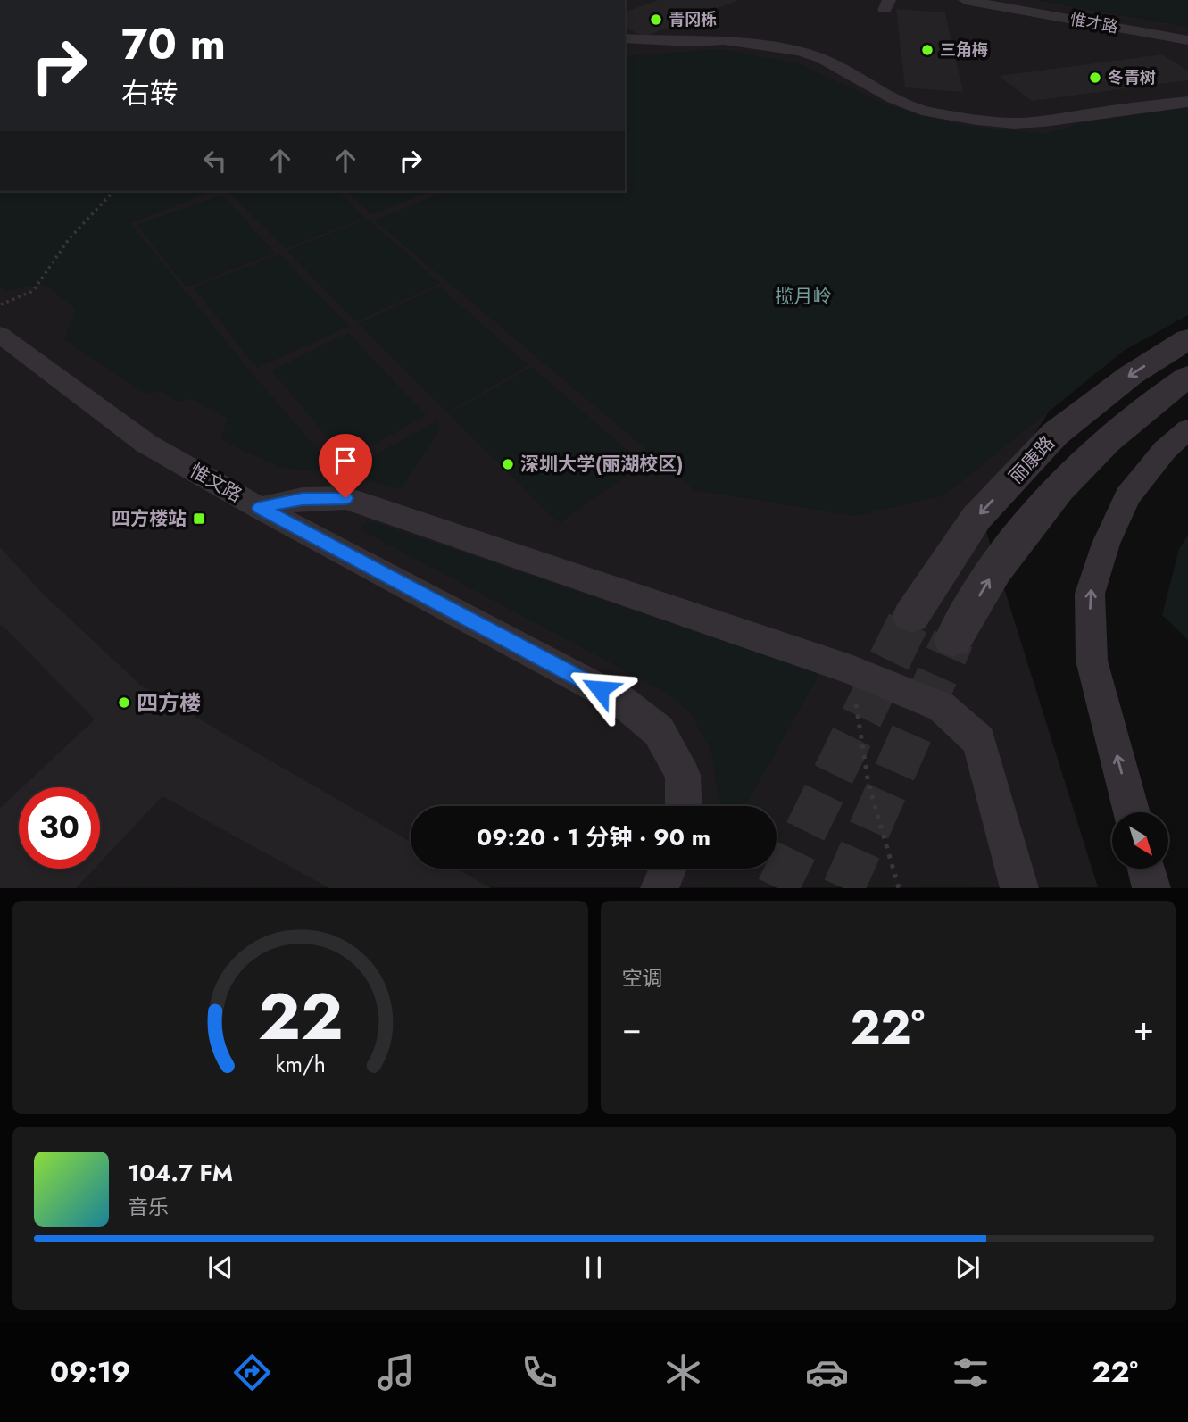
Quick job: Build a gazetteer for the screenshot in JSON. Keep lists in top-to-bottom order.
{
  "streets": {
    "street": ["惟才路", "丽康路", "惟文路"]
  },
  "parks": ["揽月岭"],
  "places": {
    "other": [
      "青冈栎",
      "三角梅",
      "冬青树",
      "深圳大学(丽湖校区)",
      "四方楼"
    ],
    "transit": ["四方楼站"]
  },
  "north": "bottom right",
  "page": {
    "turn": ["70 m", "右转"],
    "limit": "30",
    "trip": "09:20 · 1 分钟 · 90 m",
    "tile": "空调",
    "heat": ["−", "22°", "+"],
    "song": ["104.7 FM", "音乐"],
    "tabs": ["09:19", "22°"],
    "gauge": ["22", "km/h"]
  }
}
